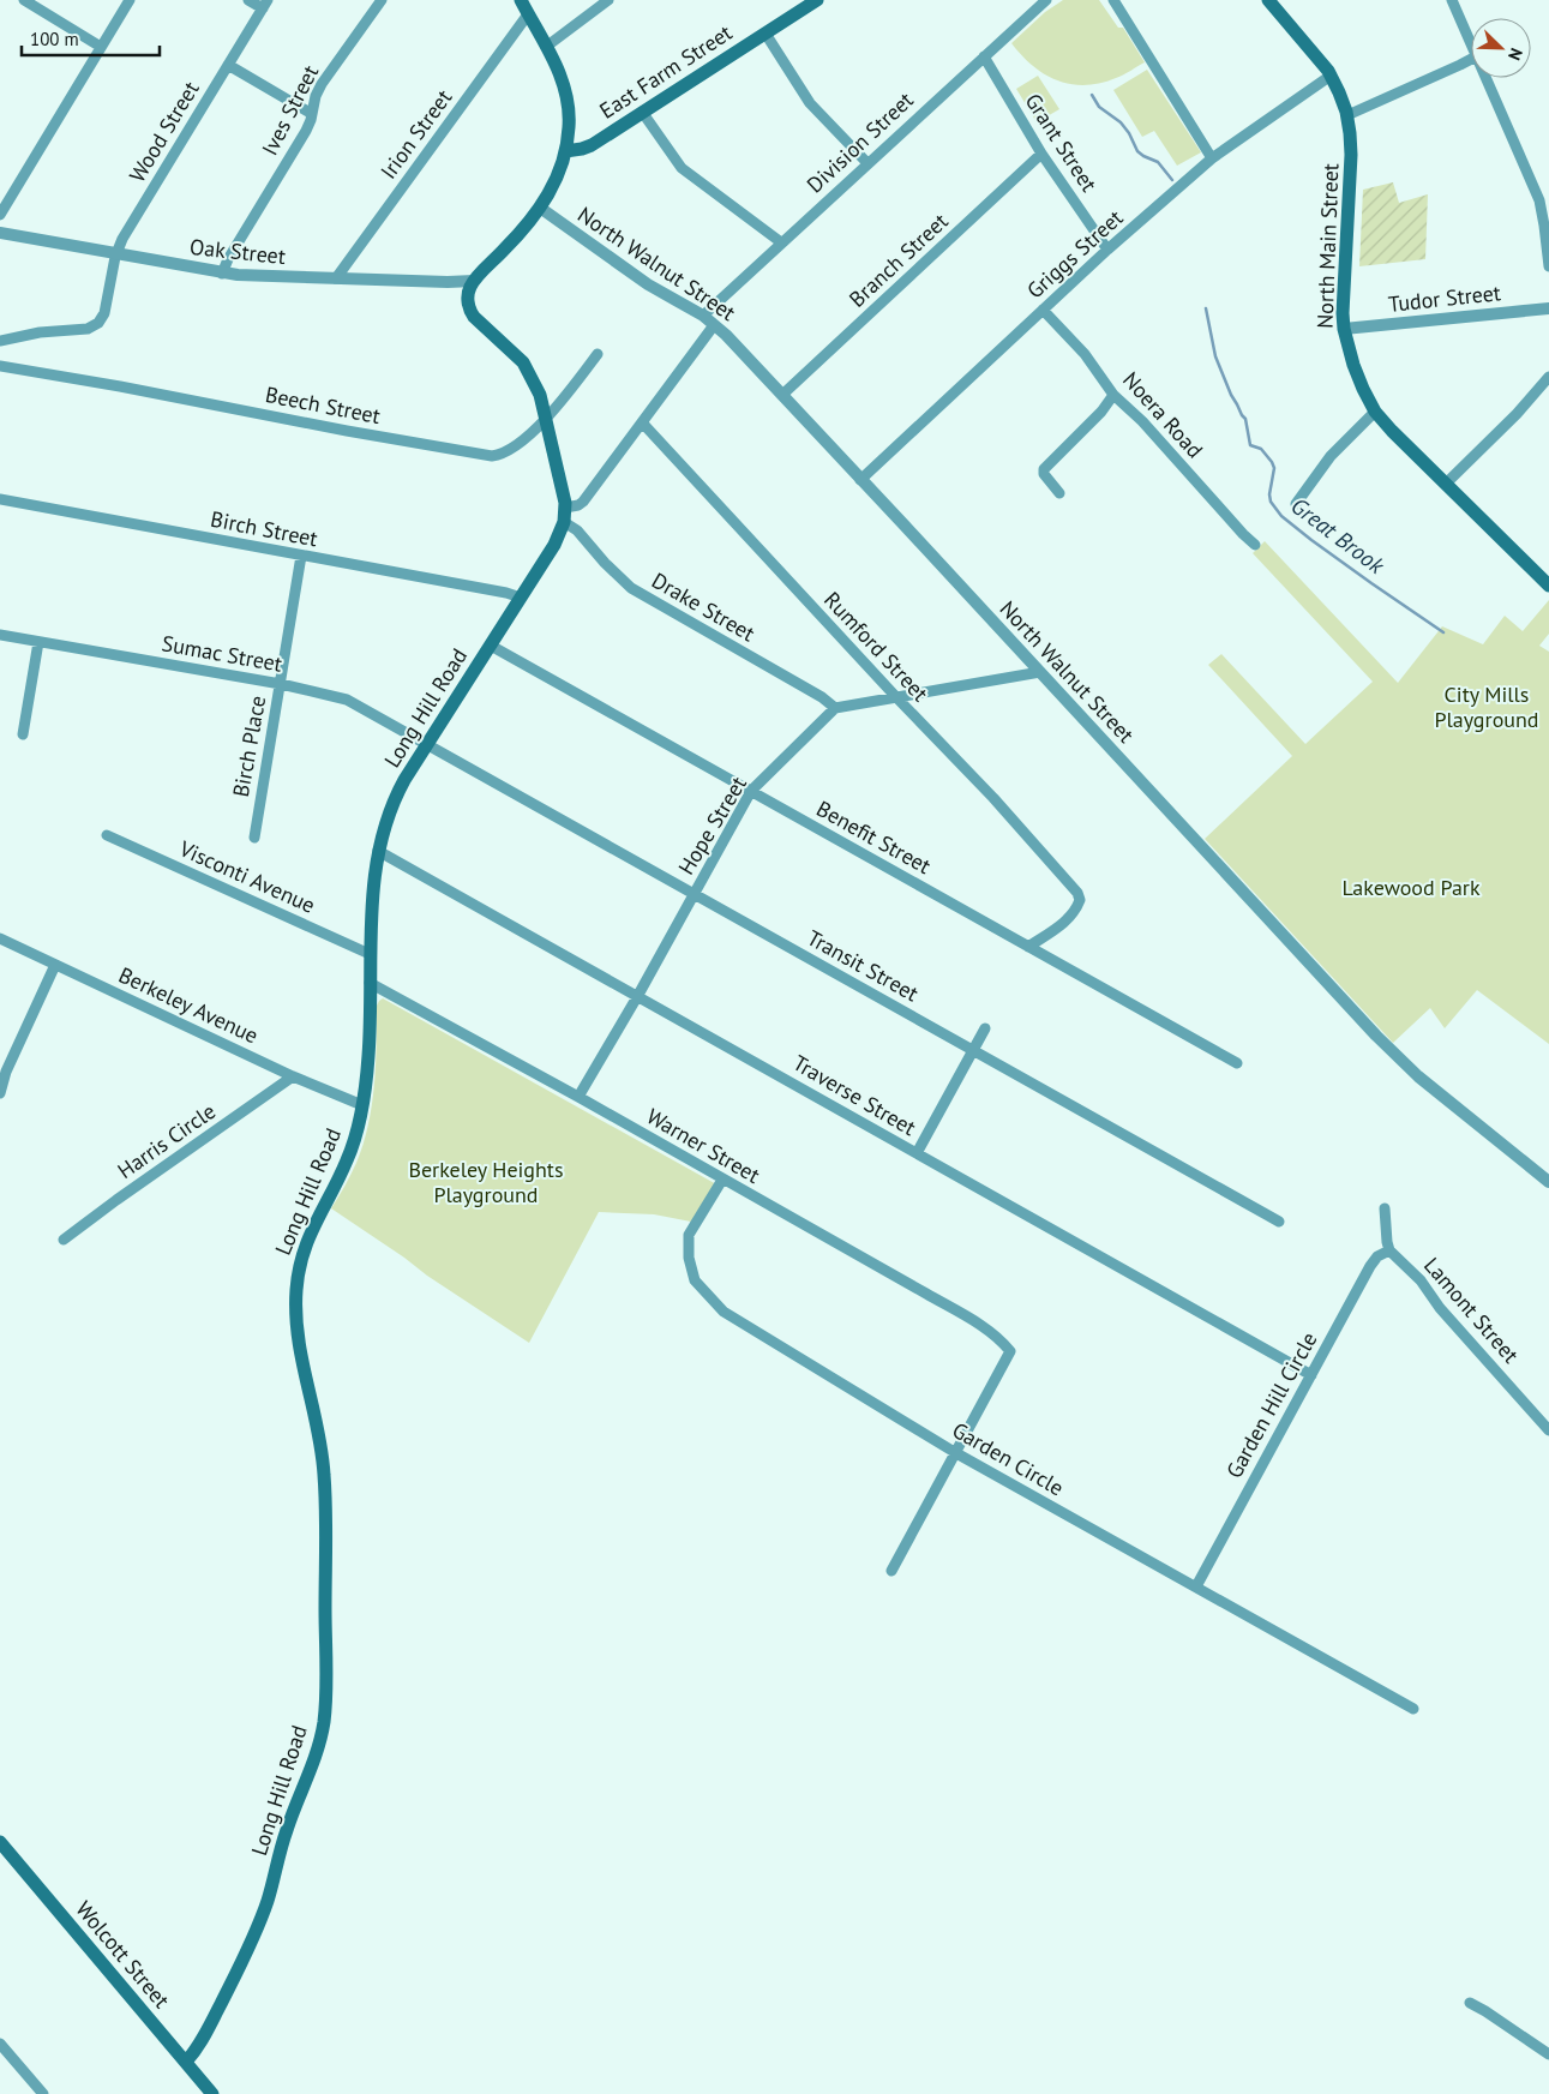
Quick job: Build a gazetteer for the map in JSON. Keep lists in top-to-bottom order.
{
  "streets": {
    "main road": [
      "East Farm Street",
      "North Main Street",
      "Long Hill Road",
      "Wolcott Street"
    ],
    "street": [
      "Ives Street",
      "Wood Street",
      "Irion Street",
      "Division Street",
      "Grant Street",
      "Oak Street",
      "Griggs Street",
      "Branch Street",
      "North Walnut Street",
      "Tudor Street",
      "Beech Street",
      "Noera Road",
      "Birch Street",
      "Drake Street",
      "Rumford Street",
      "Sumac Street",
      "Birch Place",
      "Hope Street",
      "Benefit Street",
      "Visconti Avenue",
      "Transit Street",
      "Berkeley Avenue",
      "Traverse Street",
      "Harris Circle",
      "Warner Street",
      "Lamont Street",
      "Garden Hill Circle",
      "Garden Circle"
    ]
  },
  "crossings": [
    ["Ives Street", "Oak Street"],
    ["Wood Street", "Oak Street"],
    ["Irion Street", "Oak Street"],
    ["Division Street", "Grant Street"],
    ["Division Street", "North Walnut Street"],
    ["Grant Street", "Griggs Street"],
    ["Grant Street", "Branch Street"],
    ["North Main Street", "Griggs Street"],
    ["North Main Street", "Tudor Street"],
    ["Oak Street", "Long Hill Road"],
    ["Griggs Street", "North Walnut Street"],
    ["Griggs Street", "Noera Road"],
    ["Branch Street", "North Walnut Street"],
    ["Beech Street", "Long Hill Road"],
    ["Birch Street", "Long Hill Road"],
    ["Birch Street", "Birch Place"],
    ["Drake Street", "Long Hill Road"],
    ["Drake Street", "Hope Street"],
    ["Rumford Street", "Benefit Street"],
    ["Sumac Street", "Long Hill Road"],
    ["Sumac Street", "Birch Place"],
    ["Sumac Street", "Transit Street"],
    ["Long Hill Road", "Benefit Street"],
    ["Long Hill Road", "Visconti Avenue"],
    ["Long Hill Road", "Transit Street"],
    ["Long Hill Road", "Berkeley Avenue"],
    ["Long Hill Road", "Traverse Street"],
    ["Long Hill Road", "Warner Street"],
    ["Long Hill Road", "Wolcott Street"],
    ["Hope Street", "Benefit Street"],
    ["Hope Street", "Transit Street"],
    ["Hope Street", "Traverse Street"],
    ["Hope Street", "Warner Street"],
    ["Berkeley Avenue", "Harris Circle"],
    ["Traverse Street", "Garden Hill Circle"],
    ["Warner Street", "Garden Circle"],
    ["Lamont Street", "Garden Hill Circle"],
    ["Garden Hill Circle", "Garden Circle"]
  ],
  "water": ["Great Brook"],
  "parks": ["City Mills Playground", "Lakewood Park", "Berkeley Heights Playground"],
  "scale_bar": "100 m",
  "north": "bottom right"
}
